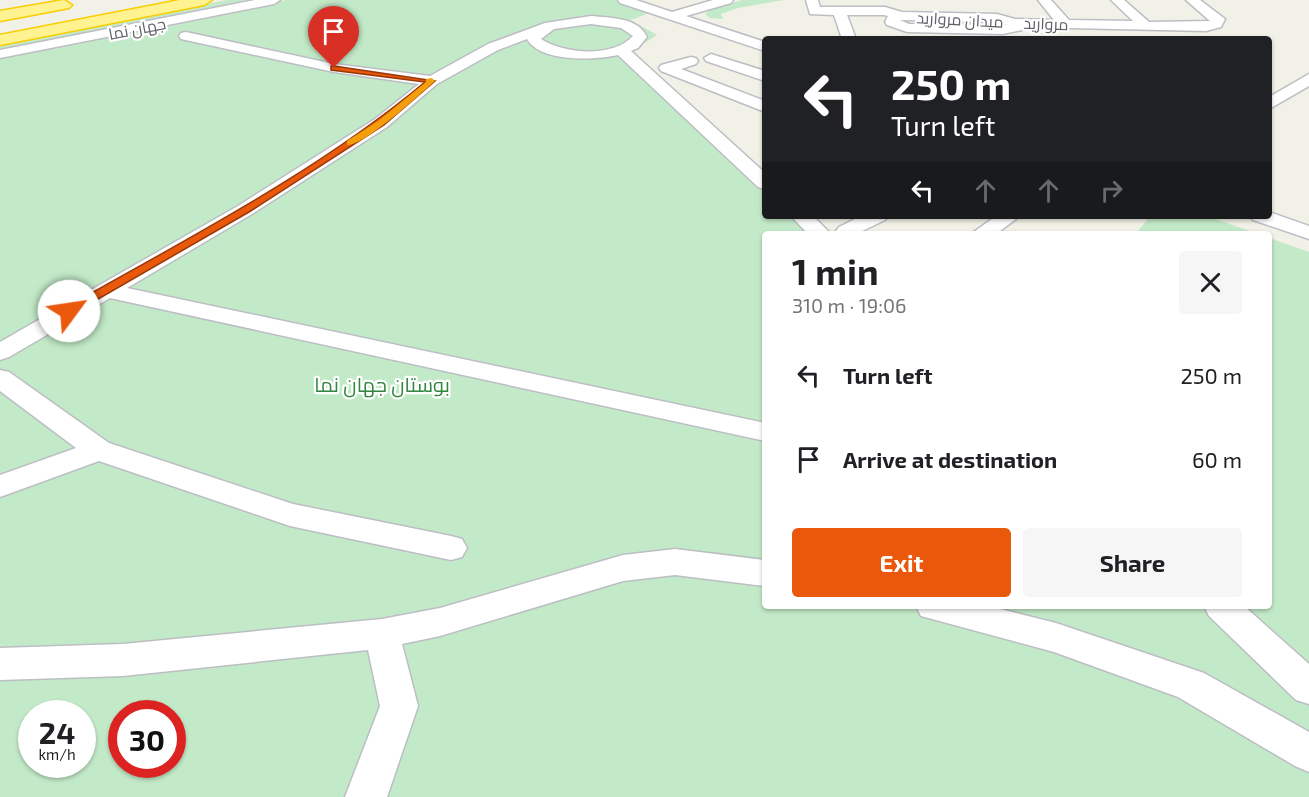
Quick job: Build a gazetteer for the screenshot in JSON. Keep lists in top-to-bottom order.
{
  "streets": {
    "street": ["میدان مروارید", "مروارید", "جهان نما"]
  },
  "crossings": [
    ["میدان مروارید", "مروارید"]
  ],
  "parks": ["بوستان جهان نما"],
  "page": {
    "turn": ["250 m", "Turn left"],
    "heading": ["1 min", "310 m · 19:06"],
    "list": [
      {
        "name": "Turn left",
        "value": "250 m"
      },
      {
        "name": "Arrive at destination",
        "value": "60 m"
      }
    ],
    "buttons": ["Exit", "Share"],
    "speed": "24 km/h",
    "limit": "30"
  }
}
